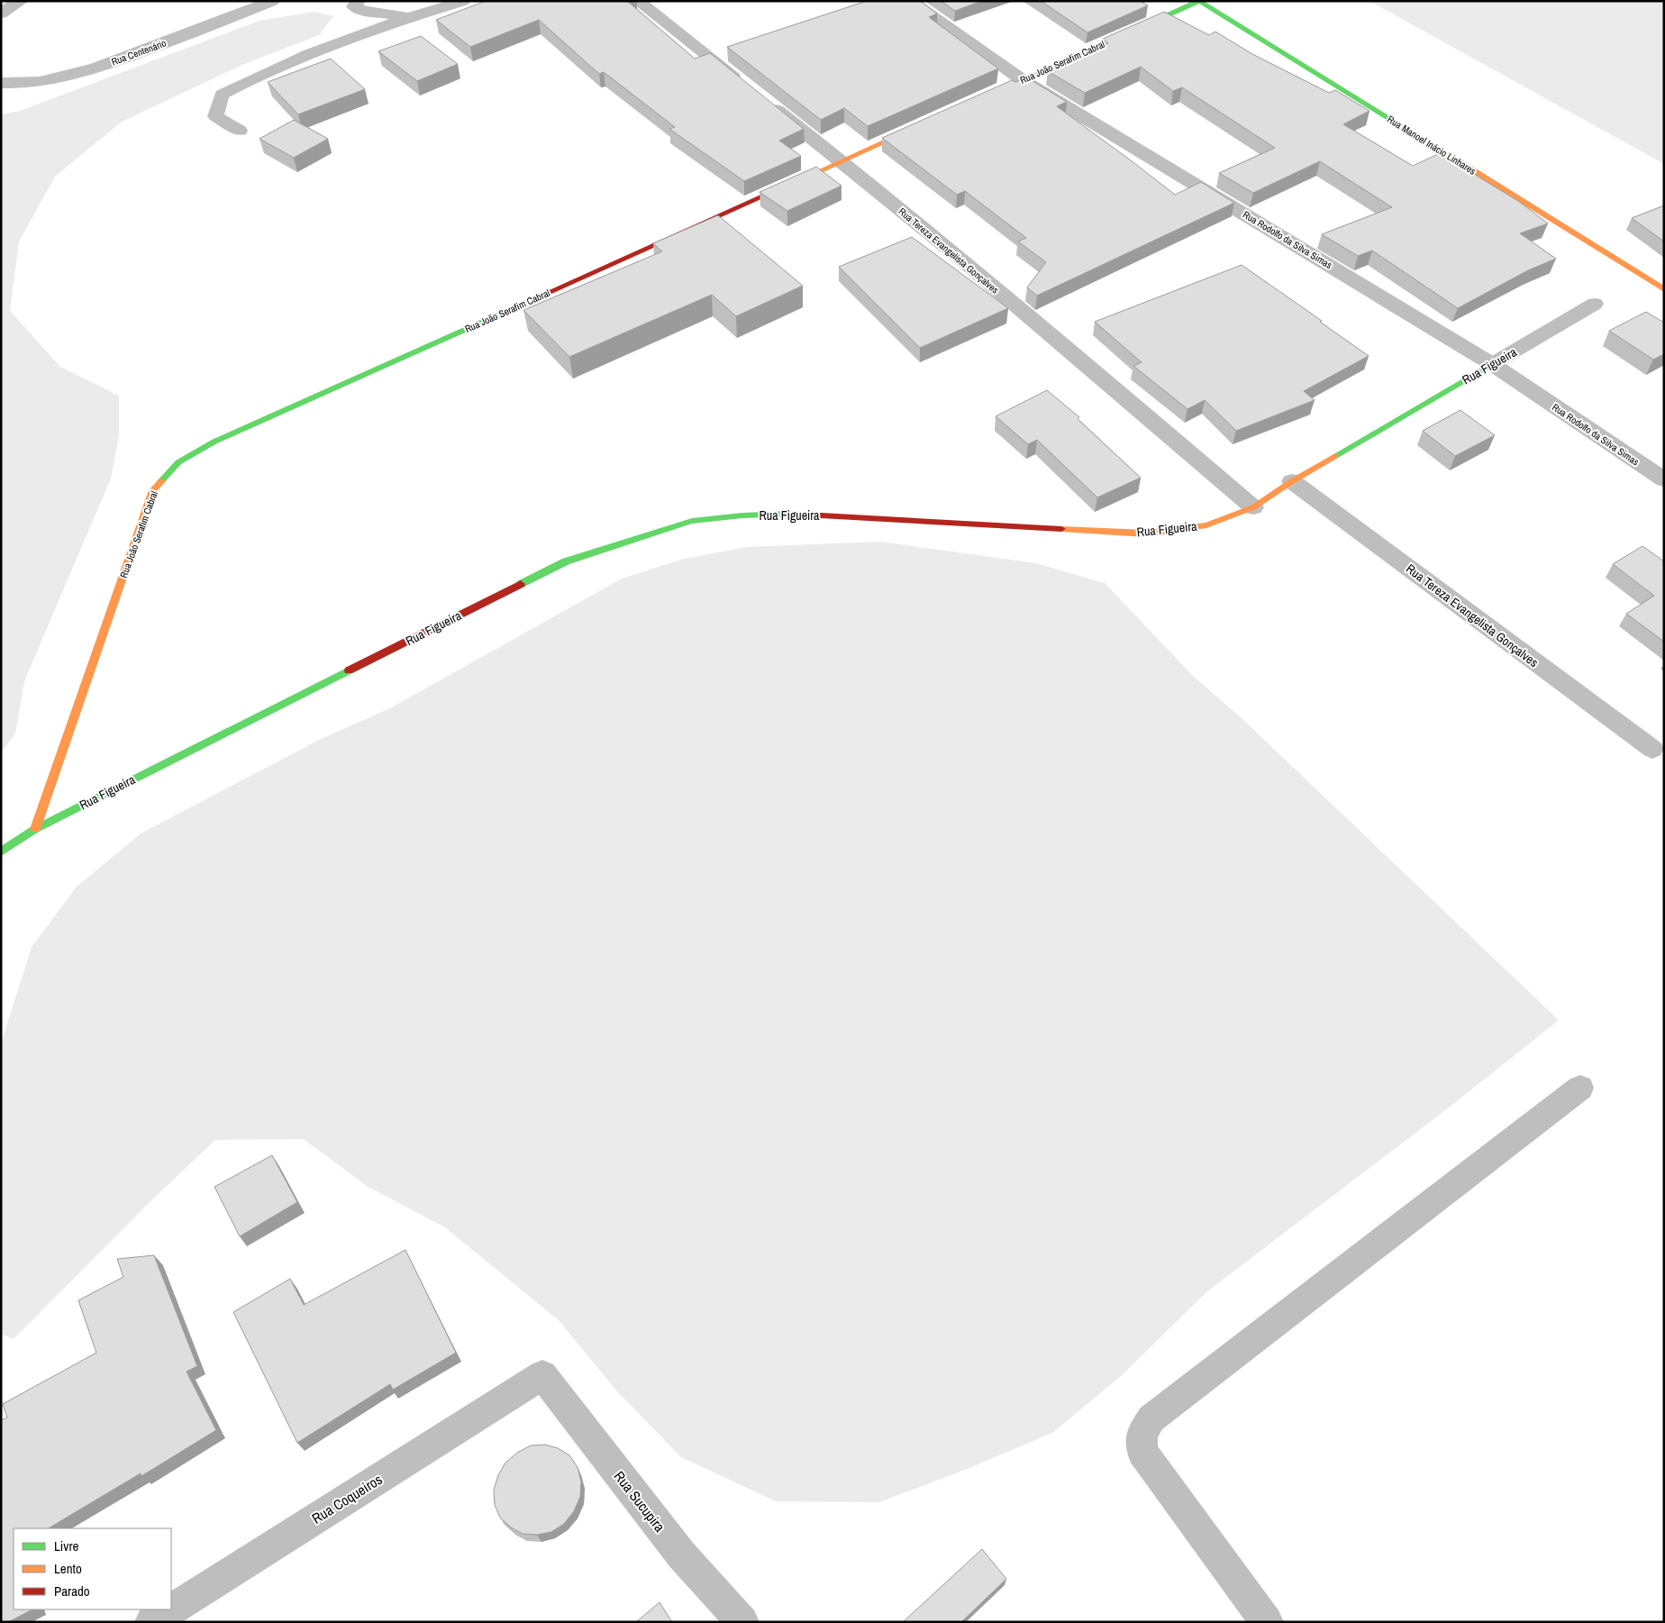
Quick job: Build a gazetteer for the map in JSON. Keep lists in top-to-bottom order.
{
  "streets": {
    "street": [
      "Rua Centenário",
      "Rua João Serafim Cabral",
      "Rua Manoel Inácio Linhares",
      "Rua Rodolfo da Silva Simas",
      "Rua Tereza Evangelista Gonçalves",
      "Rua Figueira",
      "Rua Coqueiros",
      "Rua Sucupira"
    ]
  },
  "crossings": [
    ["Rua João Serafim Cabral", "Rua Manoel Inácio Linhares"],
    ["Rua João Serafim Cabral", "Rua Rodolfo da Silva Simas"],
    ["Rua João Serafim Cabral", "Rua Tereza Evangelista Gonçalves"],
    ["Rua João Serafim Cabral", "Rua Figueira"],
    ["Rua Rodolfo da Silva Simas", "Rua Figueira"],
    ["Rua Tereza Evangelista Gonçalves", "Rua Figueira"],
    ["Rua Coqueiros", "Rua Sucupira"]
  ],
  "legend": ["Livre", "Lento", "Parado"]
}
